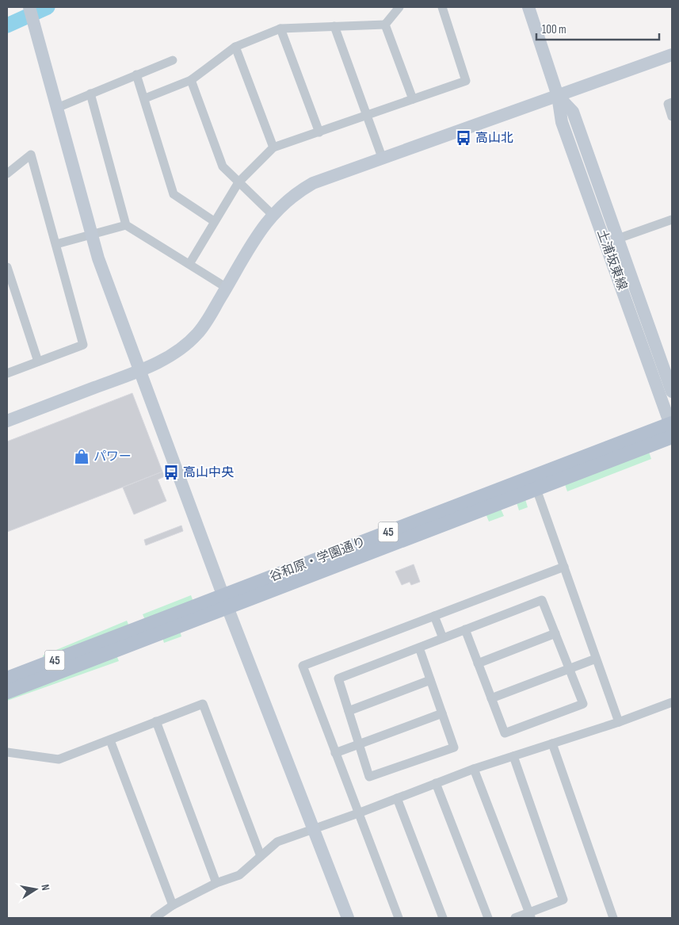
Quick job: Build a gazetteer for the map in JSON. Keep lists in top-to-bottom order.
{
  "streets": {
    "main road": ["45", "谷和原・学園通り"],
    "street": ["土浦坂東線"]
  },
  "crossings": [
    ["土浦坂東線", "谷和原・学園通り"]
  ],
  "places": {
    "bus stop": ["高山北", "高山中央"],
    "shop": ["パワー"]
  },
  "scale_bar": "100 m",
  "north": "right"
}
